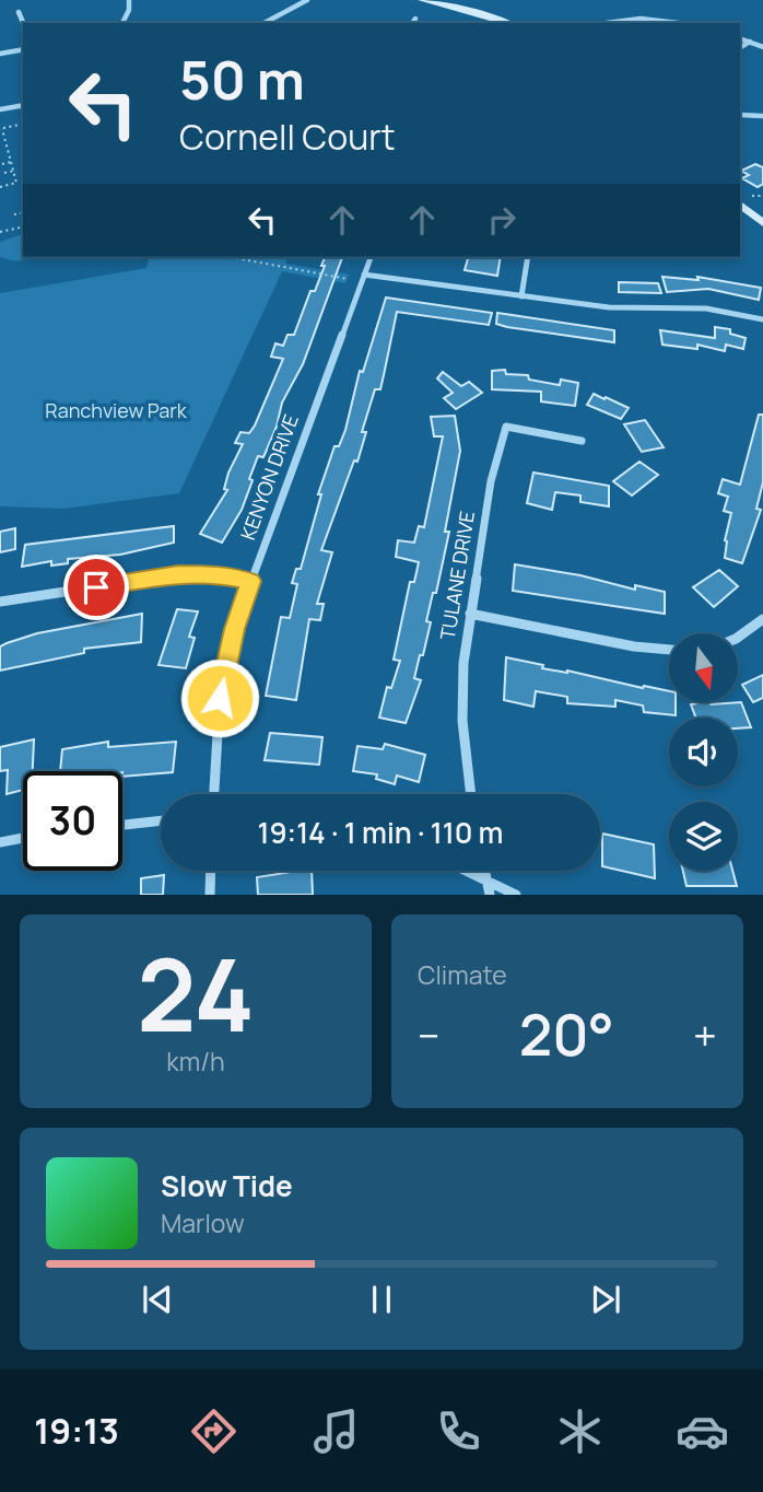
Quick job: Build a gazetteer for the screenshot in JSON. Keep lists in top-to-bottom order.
{
  "streets": {
    "street": ["KENYON DRIVE", "TULANE DRIVE"]
  },
  "parks": ["Ranchview Park"],
  "north": "bottom",
  "page": {
    "turn": ["50 m", "Cornell Court"],
    "limit": "30",
    "trip": "19:14 · 1 min · 110 m",
    "tile": [
      ["24", "km/h"],
      "Climate"
    ],
    "heat": ["−", "20°", "+"],
    "song": ["Slow Tide", "Marlow"],
    "tabs": "19:13"
  }
}
